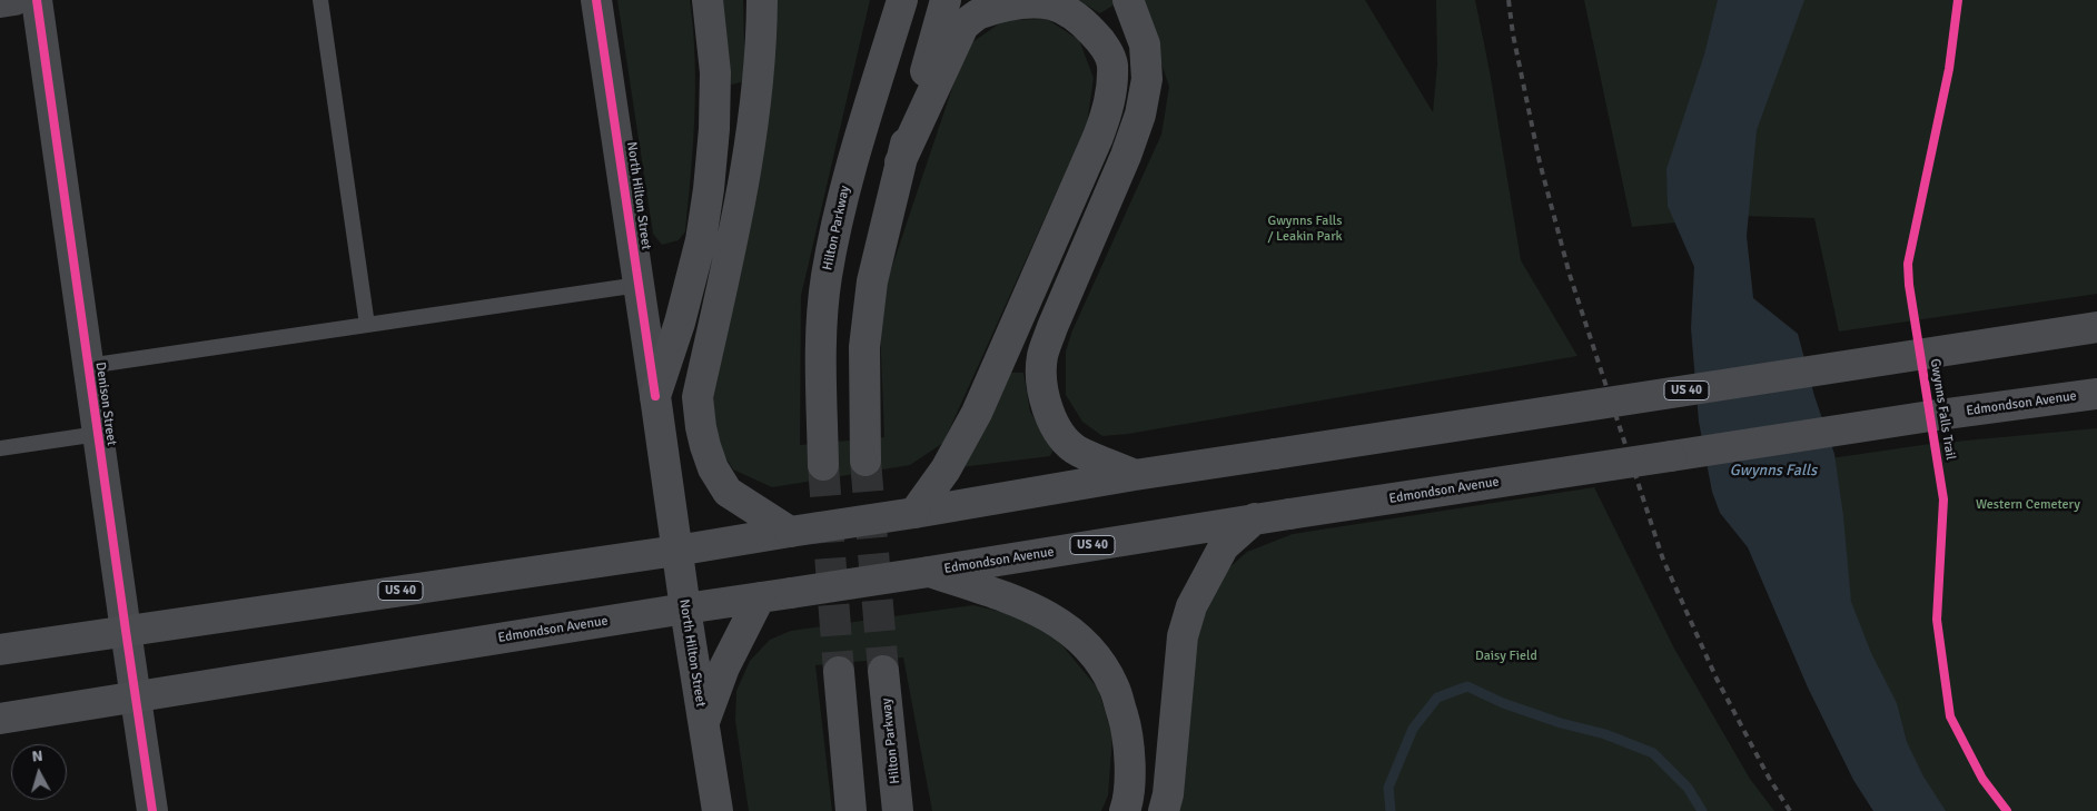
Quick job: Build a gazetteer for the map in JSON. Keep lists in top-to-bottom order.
{
  "streets": {
    "main road": [
      "North Hilton Street",
      "Hilton Parkway",
      "US 40",
      "Edmondson Avenue"
    ],
    "street": ["Denison Street"],
    "cycle path": ["Gwynns Falls Trail"]
  },
  "crossings": [
    ["North Hilton Street", "US 40"],
    ["North Hilton Street", "Edmondson Avenue"],
    ["US 40", "Denison Street"],
    ["Denison Street", "Edmondson Avenue"]
  ],
  "water": ["Gwynns Falls"],
  "parks": ["Gwynns Falls / Leakin Park", "Western Cemetery", "Daisy Field"],
  "north": "top"
}
